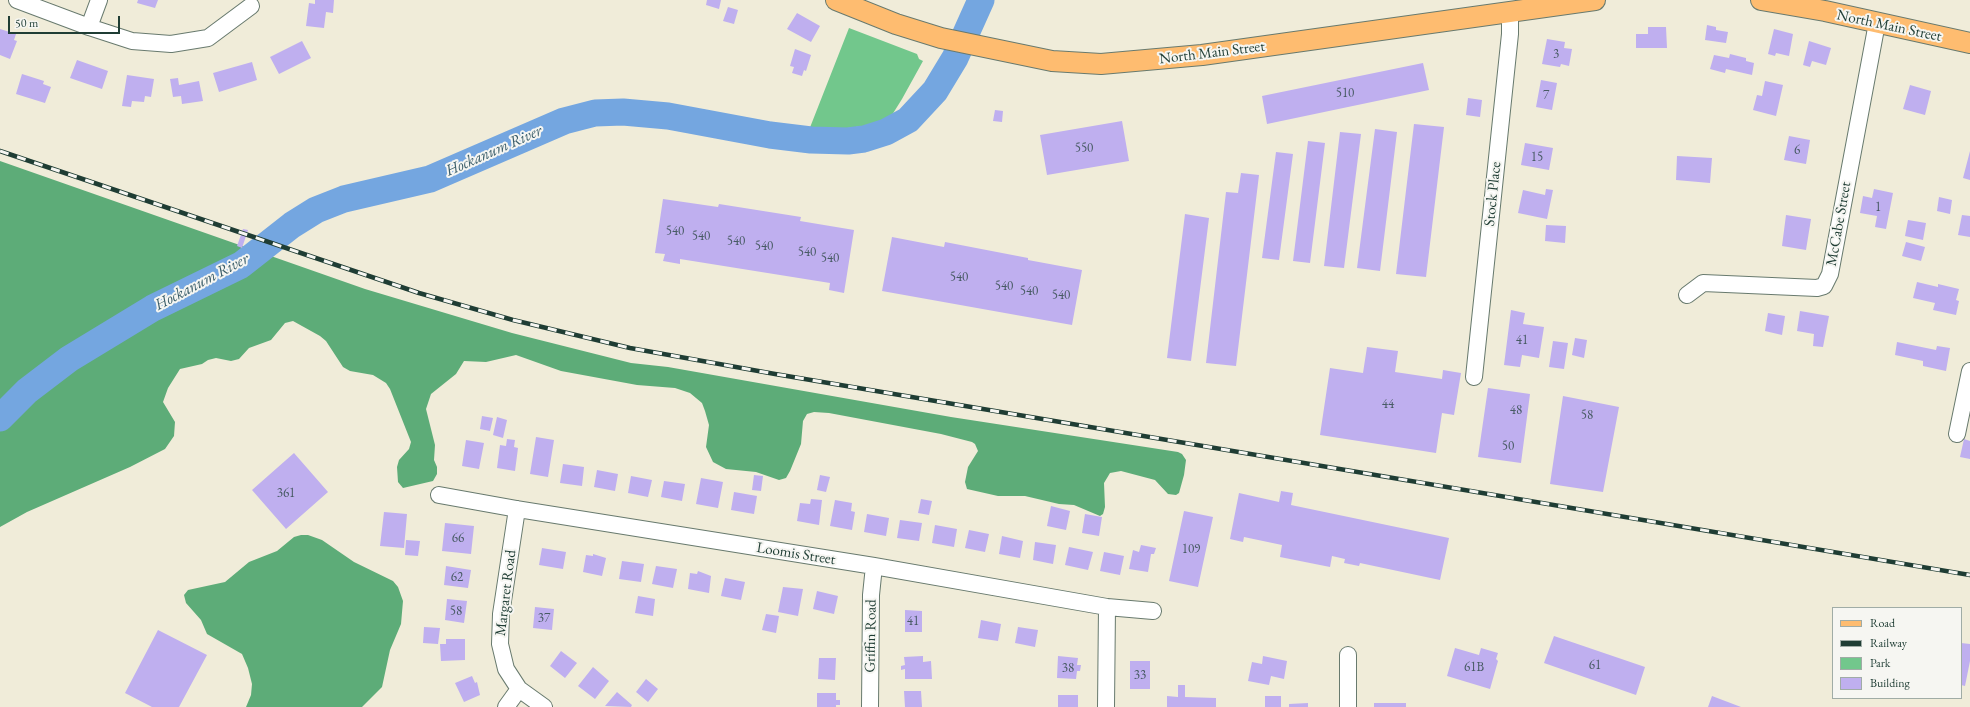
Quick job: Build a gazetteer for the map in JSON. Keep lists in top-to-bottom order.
{
  "streets": {
    "main road": ["North Main Street"],
    "street": [
      "Stock Place",
      "McCabe Street",
      "Loomis Street",
      "Margaret Road",
      "Griffin Road"
    ]
  },
  "crossings": [
    ["North Main Street", "Stock Place"],
    ["North Main Street", "McCabe Street"],
    ["Loomis Street", "Margaret Road"],
    ["Loomis Street", "Griffin Road"]
  ],
  "water": ["Hockanum River"],
  "house_numbers": [
    "3",
    "510",
    "7",
    "550",
    "6",
    "15",
    "1",
    "540",
    "540",
    "540",
    "540",
    "540",
    "540",
    "540",
    "540",
    "540",
    "540",
    "41",
    "44",
    "48",
    "58",
    "50",
    "361",
    "66",
    "109",
    "62",
    "58",
    "37",
    "41",
    "61",
    "61B",
    "38",
    "33"
  ],
  "legend": [
    "Road",
    "Railway",
    "Park",
    "Building"
  ],
  "scale_bar": "50 m"
}
